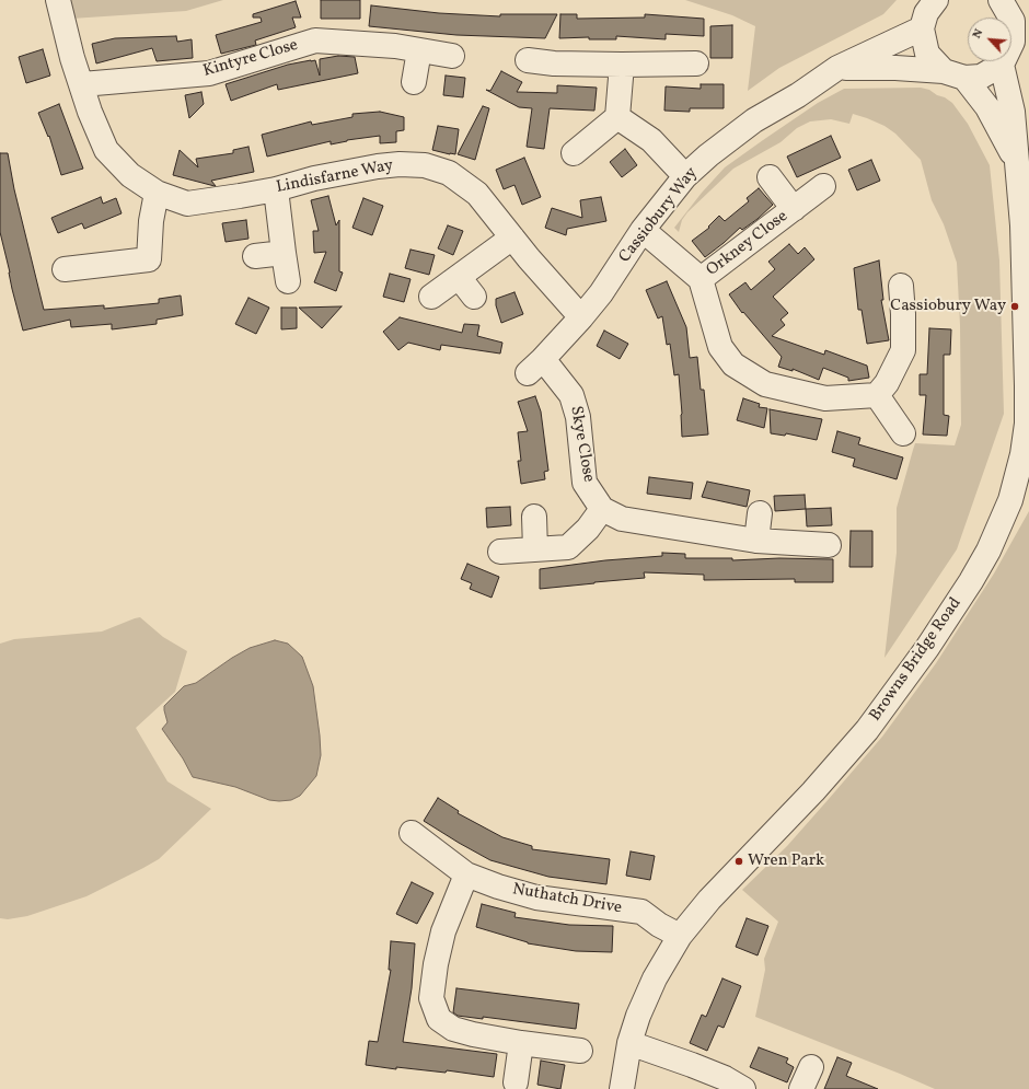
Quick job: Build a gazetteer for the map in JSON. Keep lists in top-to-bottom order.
{
  "streets": {
    "street": [
      "Kintyre Close",
      "Lindisfarne Way",
      "Cassiobury Way",
      "Orkney Close",
      "Skye Close",
      "Browns Bridge Road",
      "Nuthatch Drive"
    ]
  },
  "crossings": [
    ["Kintyre Close", "Lindisfarne Way"],
    ["Lindisfarne Way", "Cassiobury Way"],
    ["Lindisfarne Way", "Skye Close"],
    ["Cassiobury Way", "Orkney Close"],
    ["Cassiobury Way", "Skye Close"],
    ["Cassiobury Way", "Browns Bridge Road"],
    ["Browns Bridge Road", "Nuthatch Drive"]
  ],
  "places": ["Cassiobury Way", "Wren Park"],
  "north": "top left"
}
